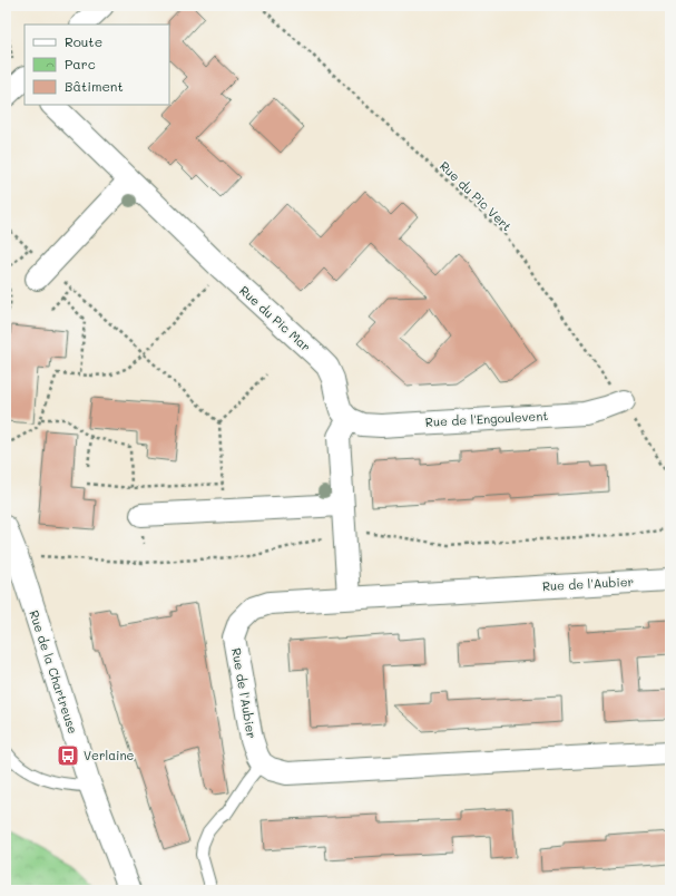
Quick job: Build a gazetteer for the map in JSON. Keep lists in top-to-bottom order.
{
  "streets": {
    "street": [
      "Rue du Pic Mar",
      "Rue de l'Engoulevent",
      "Rue de l'Aubier",
      "Rue de la Chartreuse"
    ],
    "path": ["Rue du Pic Vert"]
  },
  "crossings": [
    ["Rue du Pic Vert", "Rue de l'Engoulevent"],
    ["Rue du Pic Mar", "Rue de l'Engoulevent"]
  ],
  "places": {
    "bus stop": ["Verlaine"]
  },
  "legend": ["Route", "Parc", "Bâtiment"]
}
